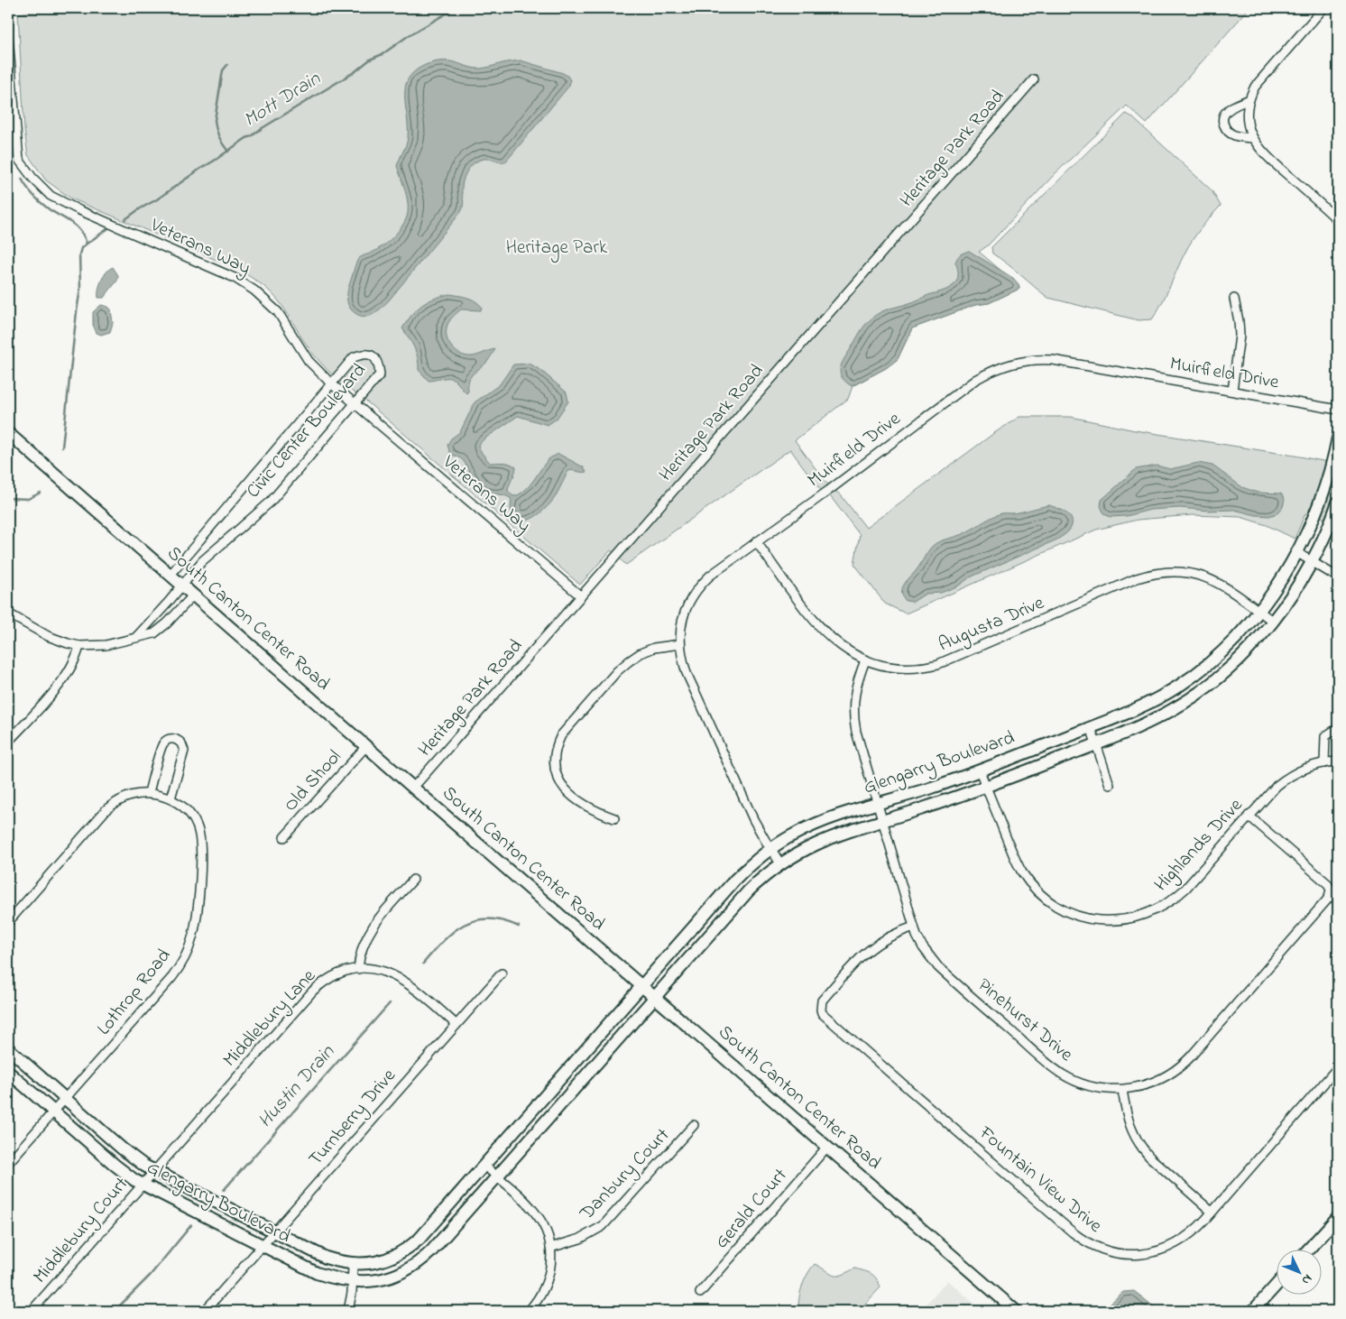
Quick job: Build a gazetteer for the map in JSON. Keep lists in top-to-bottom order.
{
  "streets": {
    "street": [
      "Heritage Park Road",
      "Veterans Way",
      "Muirfield Drive",
      "Civic Center Boulevard",
      "South Canton Center Road",
      "Augusta Drive",
      "Glengarry Boulevard",
      "Old Shool",
      "Highlands Drive",
      "Lothrop Road",
      "Middlebury Lane",
      "Pinehurst Drive",
      "Turnberry Drive",
      "Danbury Court",
      "Fountain View Drive",
      "Gerald Court",
      "Middlebury Court"
    ]
  },
  "crossings": [
    ["Heritage Park Road", "Veterans Way"],
    ["Heritage Park Road", "South Canton Center Road"],
    ["Veterans Way", "Civic Center Boulevard"],
    ["Muirfield Drive", "Augusta Drive"],
    ["Muirfield Drive", "Glengarry Boulevard"],
    ["Civic Center Boulevard", "South Canton Center Road"],
    ["South Canton Center Road", "Glengarry Boulevard"],
    ["South Canton Center Road", "Old Shool"],
    ["South Canton Center Road", "Gerald Court"],
    ["Augusta Drive", "Glengarry Boulevard"],
    ["Augusta Drive", "Pinehurst Drive"],
    ["Glengarry Boulevard", "Highlands Drive"],
    ["Glengarry Boulevard", "Lothrop Road"],
    ["Glengarry Boulevard", "Middlebury Lane"],
    ["Glengarry Boulevard", "Pinehurst Drive"],
    ["Glengarry Boulevard", "Turnberry Drive"],
    ["Glengarry Boulevard", "Middlebury Court"],
    ["Highlands Drive", "Pinehurst Drive"],
    ["Middlebury Lane", "Turnberry Drive"],
    ["Middlebury Lane", "Middlebury Court"],
    ["Pinehurst Drive", "Fountain View Drive"]
  ],
  "water": ["Mott Drain", "Hustin Drain"],
  "parks": ["Heritage Park"],
  "north": "bottom right"
}
